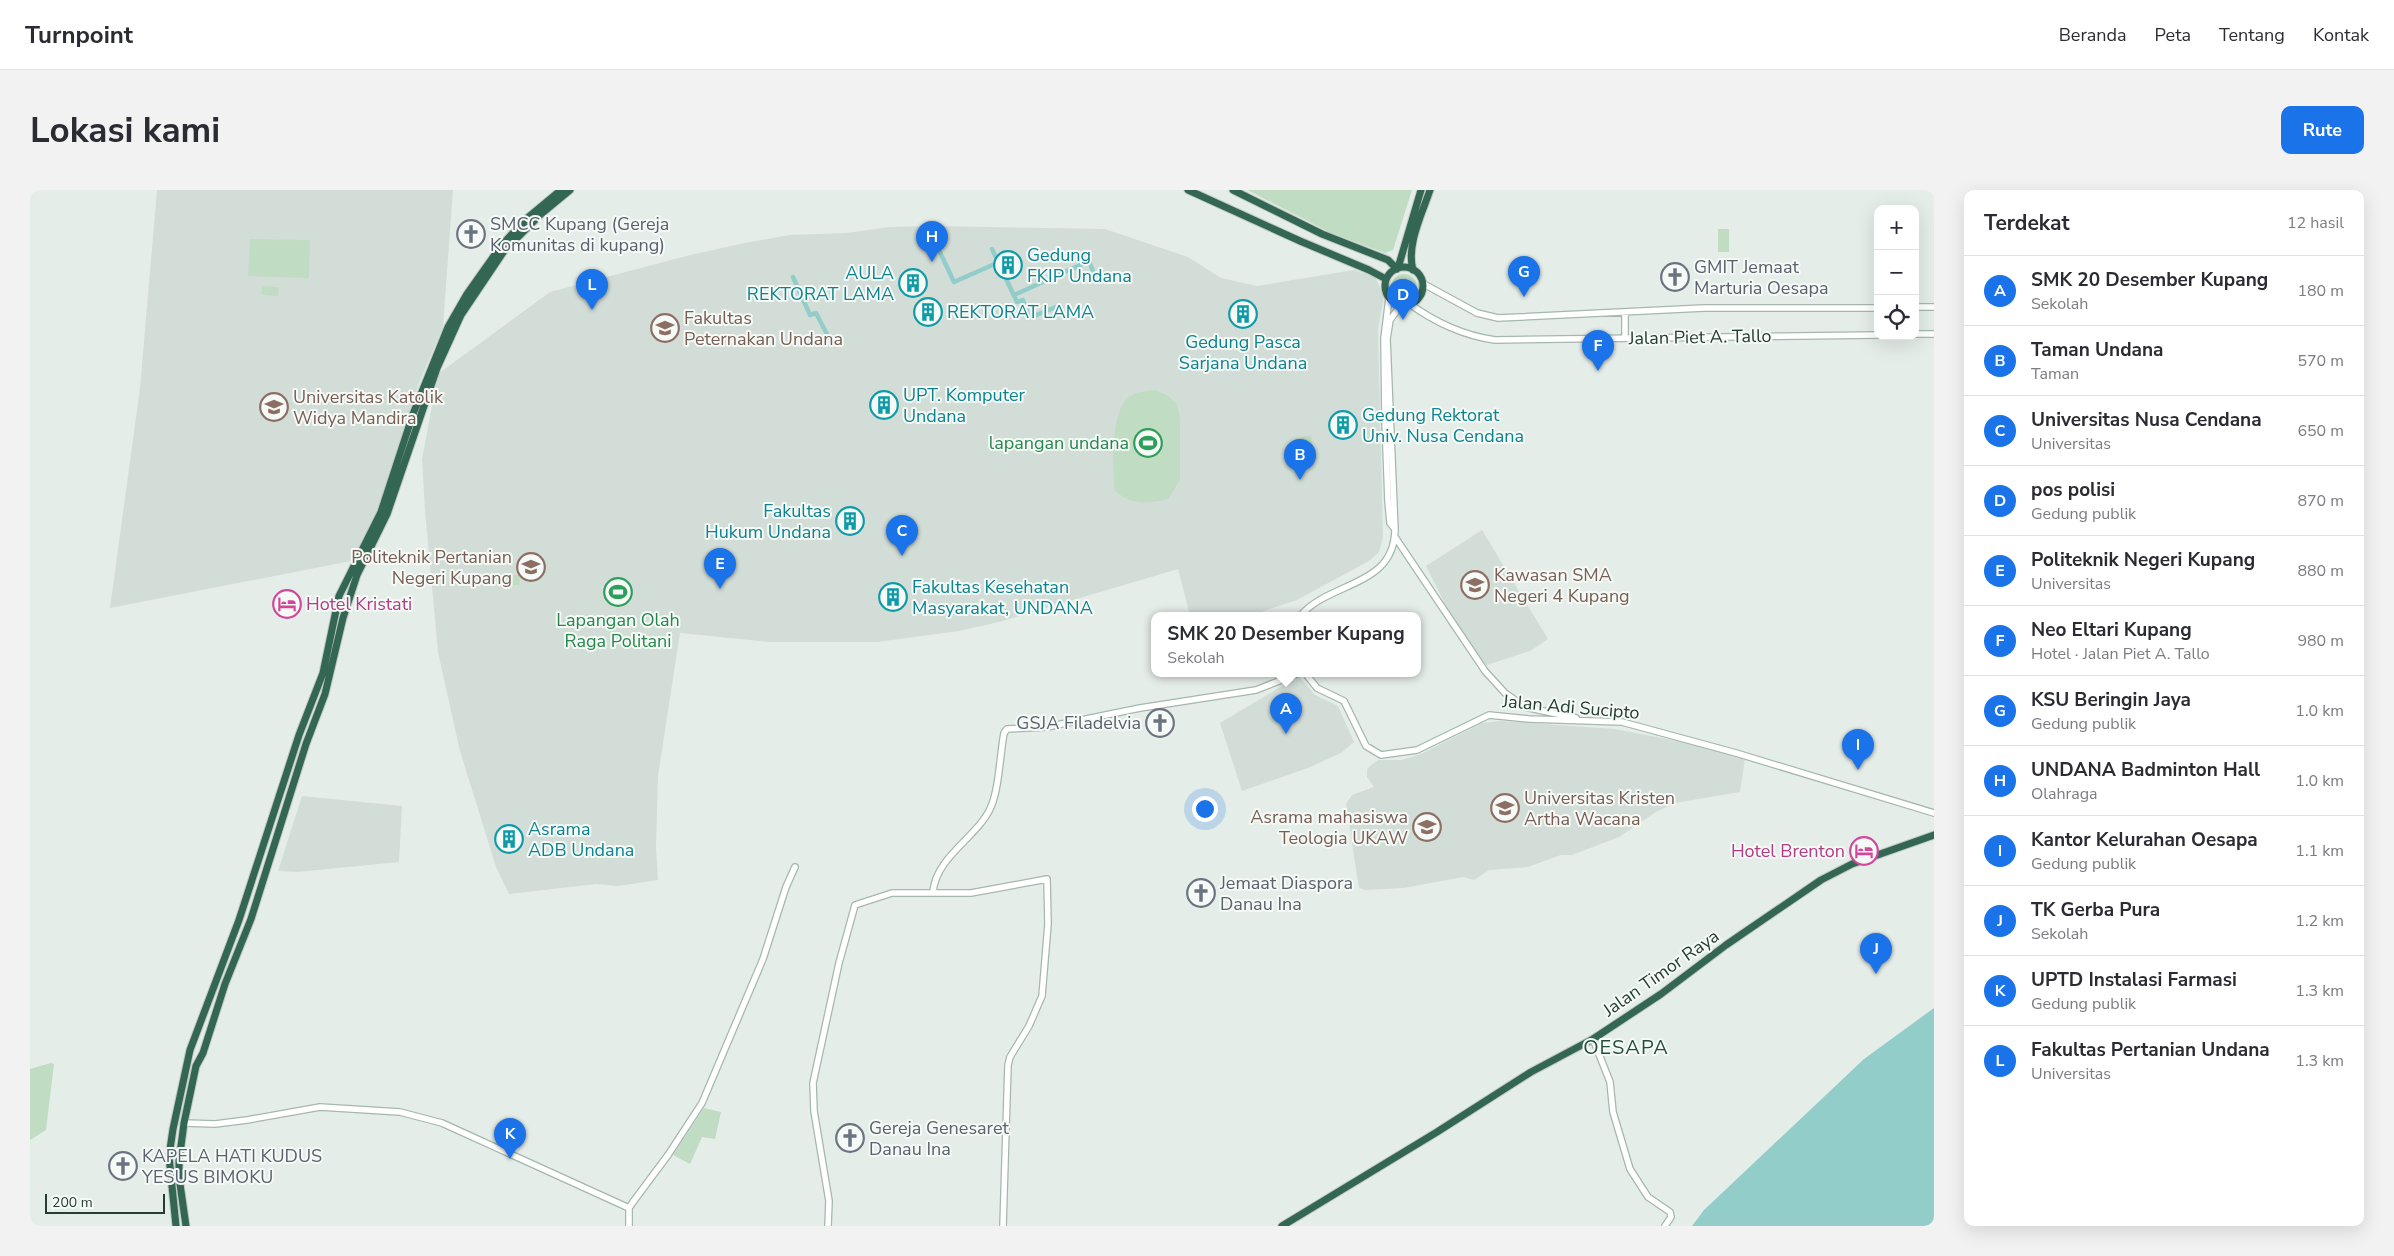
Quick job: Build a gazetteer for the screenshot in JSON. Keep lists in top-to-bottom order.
{
  "streets": {
    "highway": ["Jalan Timor Raya"],
    "street": ["Jalan Piet A. Tallo", "Jalan Adi Sucipto"]
  },
  "districts": ["OESAPA"],
  "places": {
    "church": [
      "SMCC Kupang (Gereja Komunitas di kupang)",
      "GMIT Jemaat Marturia Oesapa",
      "GSJA Filadelvia",
      "Jemaat Diaspora Danau Ina",
      "Gereja Genesaret Danau Ina",
      "KAPELA HATI KUDUS YESUS BIMOKU"
    ],
    "building": [
      "Gedung FKIP Undana",
      "AULA REKTORAT LAMA",
      "REKTORAT LAMA",
      "Gedung Pasca Sarjana Undana",
      "UPT. Komputer Undana",
      "Gedung Rektorat Univ. Nusa Cendana",
      "Fakultas Hukum Undana",
      "Fakultas Kesehatan Masyarakat, UNDANA",
      "Asrama ADB Undana"
    ],
    "school or university": [
      "Fakultas Peternakan Undana",
      "Universitas Katolik Widya Mandira",
      "Politeknik Pertanian Negeri Kupang",
      "Kawasan SMA Negeri 4 Kupang",
      "Universitas Kristen Artha Wacana",
      "Asrama mahasiswa Teologia UKAW"
    ],
    "sports": ["lapangan undana", "Lapangan Olah Raga Politani"],
    "hotel": ["Hotel Kristati", "Hotel Brenton"]
  },
  "scale_bar": "200 m",
  "page": {
    "header": "Turnpoint",
    "nav": [
      "Beranda",
      "Peta",
      "Tentang",
      "Kontak"
    ],
    "buttons": "Rute",
    "title": "Lokasi kami",
    "heading": ["Terdekat", "12 hasil"],
    "map_buttons": ["+", "−"],
    "pins": [
      "H",
      "G",
      "L",
      "D",
      "F",
      "B",
      "C",
      "E",
      "A",
      "I",
      "J",
      "K"
    ],
    "list": [
      {
        "mark": "A",
        "name": "SMK 20 Desember Kupang",
        "note": "Sekolah",
        "value": "180 m"
      },
      {
        "mark": "B",
        "name": "Taman Undana",
        "note": "Taman",
        "value": "570 m"
      },
      {
        "mark": "C",
        "name": "Universitas Nusa Cendana",
        "note": "Universitas",
        "value": "650 m"
      },
      {
        "mark": "D",
        "name": "pos polisi",
        "note": "Gedung publik",
        "value": "870 m"
      },
      {
        "mark": "E",
        "name": "Politeknik Negeri Kupang",
        "note": "Universitas",
        "value": "880 m"
      },
      {
        "mark": "F",
        "name": "Neo Eltari Kupang",
        "note": "Hotel · Jalan Piet A. Tallo",
        "value": "980 m"
      },
      {
        "mark": "G",
        "name": "KSU Beringin Jaya",
        "note": "Gedung publik",
        "value": "1.0 km"
      },
      {
        "mark": "H",
        "name": "UNDANA Badminton Hall",
        "note": "Olahraga",
        "value": "1.0 km"
      },
      {
        "mark": "I",
        "name": "Kantor Kelurahan Oesapa",
        "note": "Gedung publik",
        "value": "1.1 km"
      },
      {
        "mark": "J",
        "name": "TK Gerba Pura",
        "note": "Sekolah",
        "value": "1.2 km"
      },
      {
        "mark": "K",
        "name": "UPTD Instalasi Farmasi",
        "note": "Gedung publik",
        "value": "1.3 km"
      },
      {
        "mark": "L",
        "name": "Fakultas Pertanian Undana",
        "note": "Universitas",
        "value": "1.3 km"
      }
    ],
    "popup": ["SMK 20 Desember Kupang", "Sekolah"],
    "scale": "200 m"
  }
}
